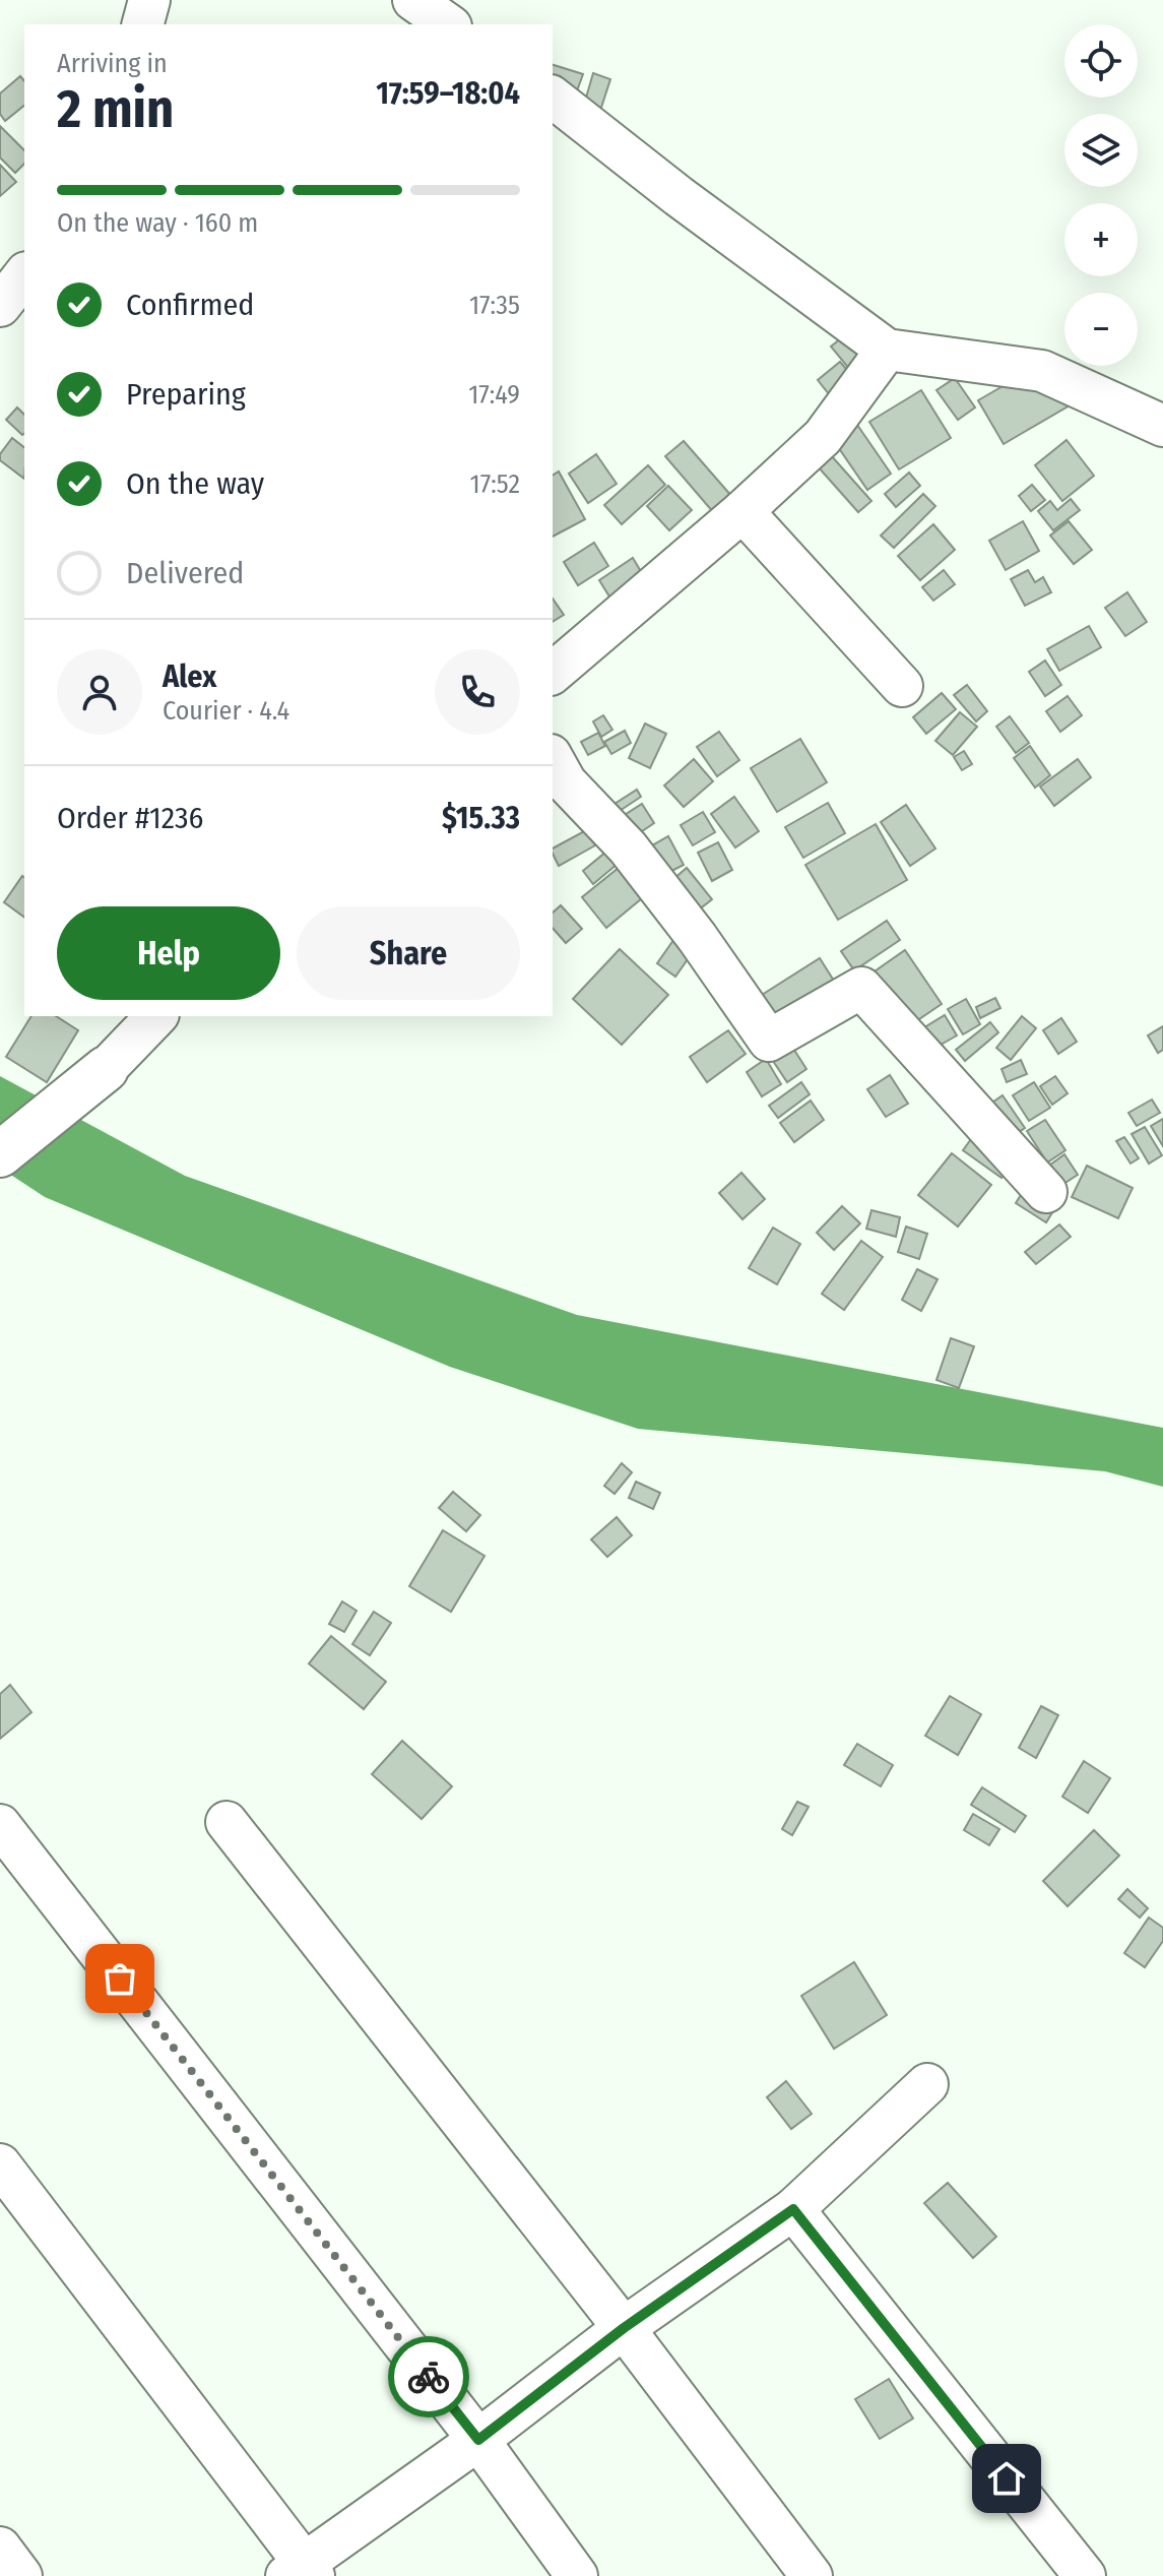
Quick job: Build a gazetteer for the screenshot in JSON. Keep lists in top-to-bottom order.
{
  "page": {
    "map_buttons": ["+", "−"],
    "heading": ["2 min", "Arriving in", "17:59–18:04"],
    "panel": [
      "Alex",
      "Courier · 4.4",
      "Order #1236",
      "$15.33"
    ],
    "bar": "On the way · 160 m",
    "list": [
      ["Confirmed", "17:35"],
      ["Preparing", "17:49"],
      ["On the way", "17:52"],
      "Delivered"
    ],
    "buttons": ["Help", "Share"]
  }
}
